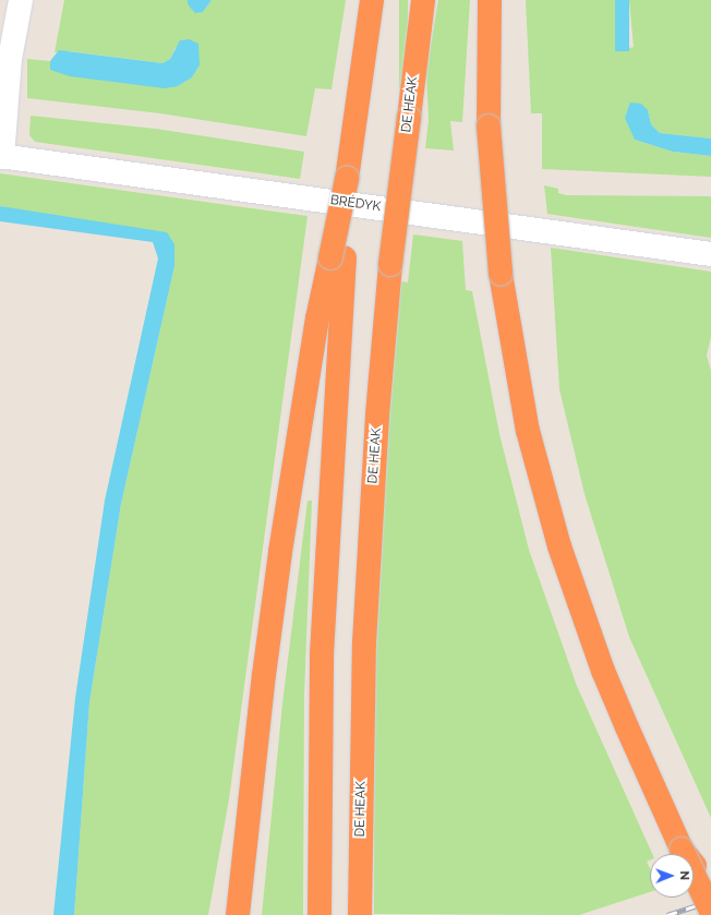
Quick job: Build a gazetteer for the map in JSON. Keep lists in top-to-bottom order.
{
  "streets": {
    "highway": ["DE HEAK"],
    "street": ["BRÉDYK"]
  },
  "north": "right"
}
